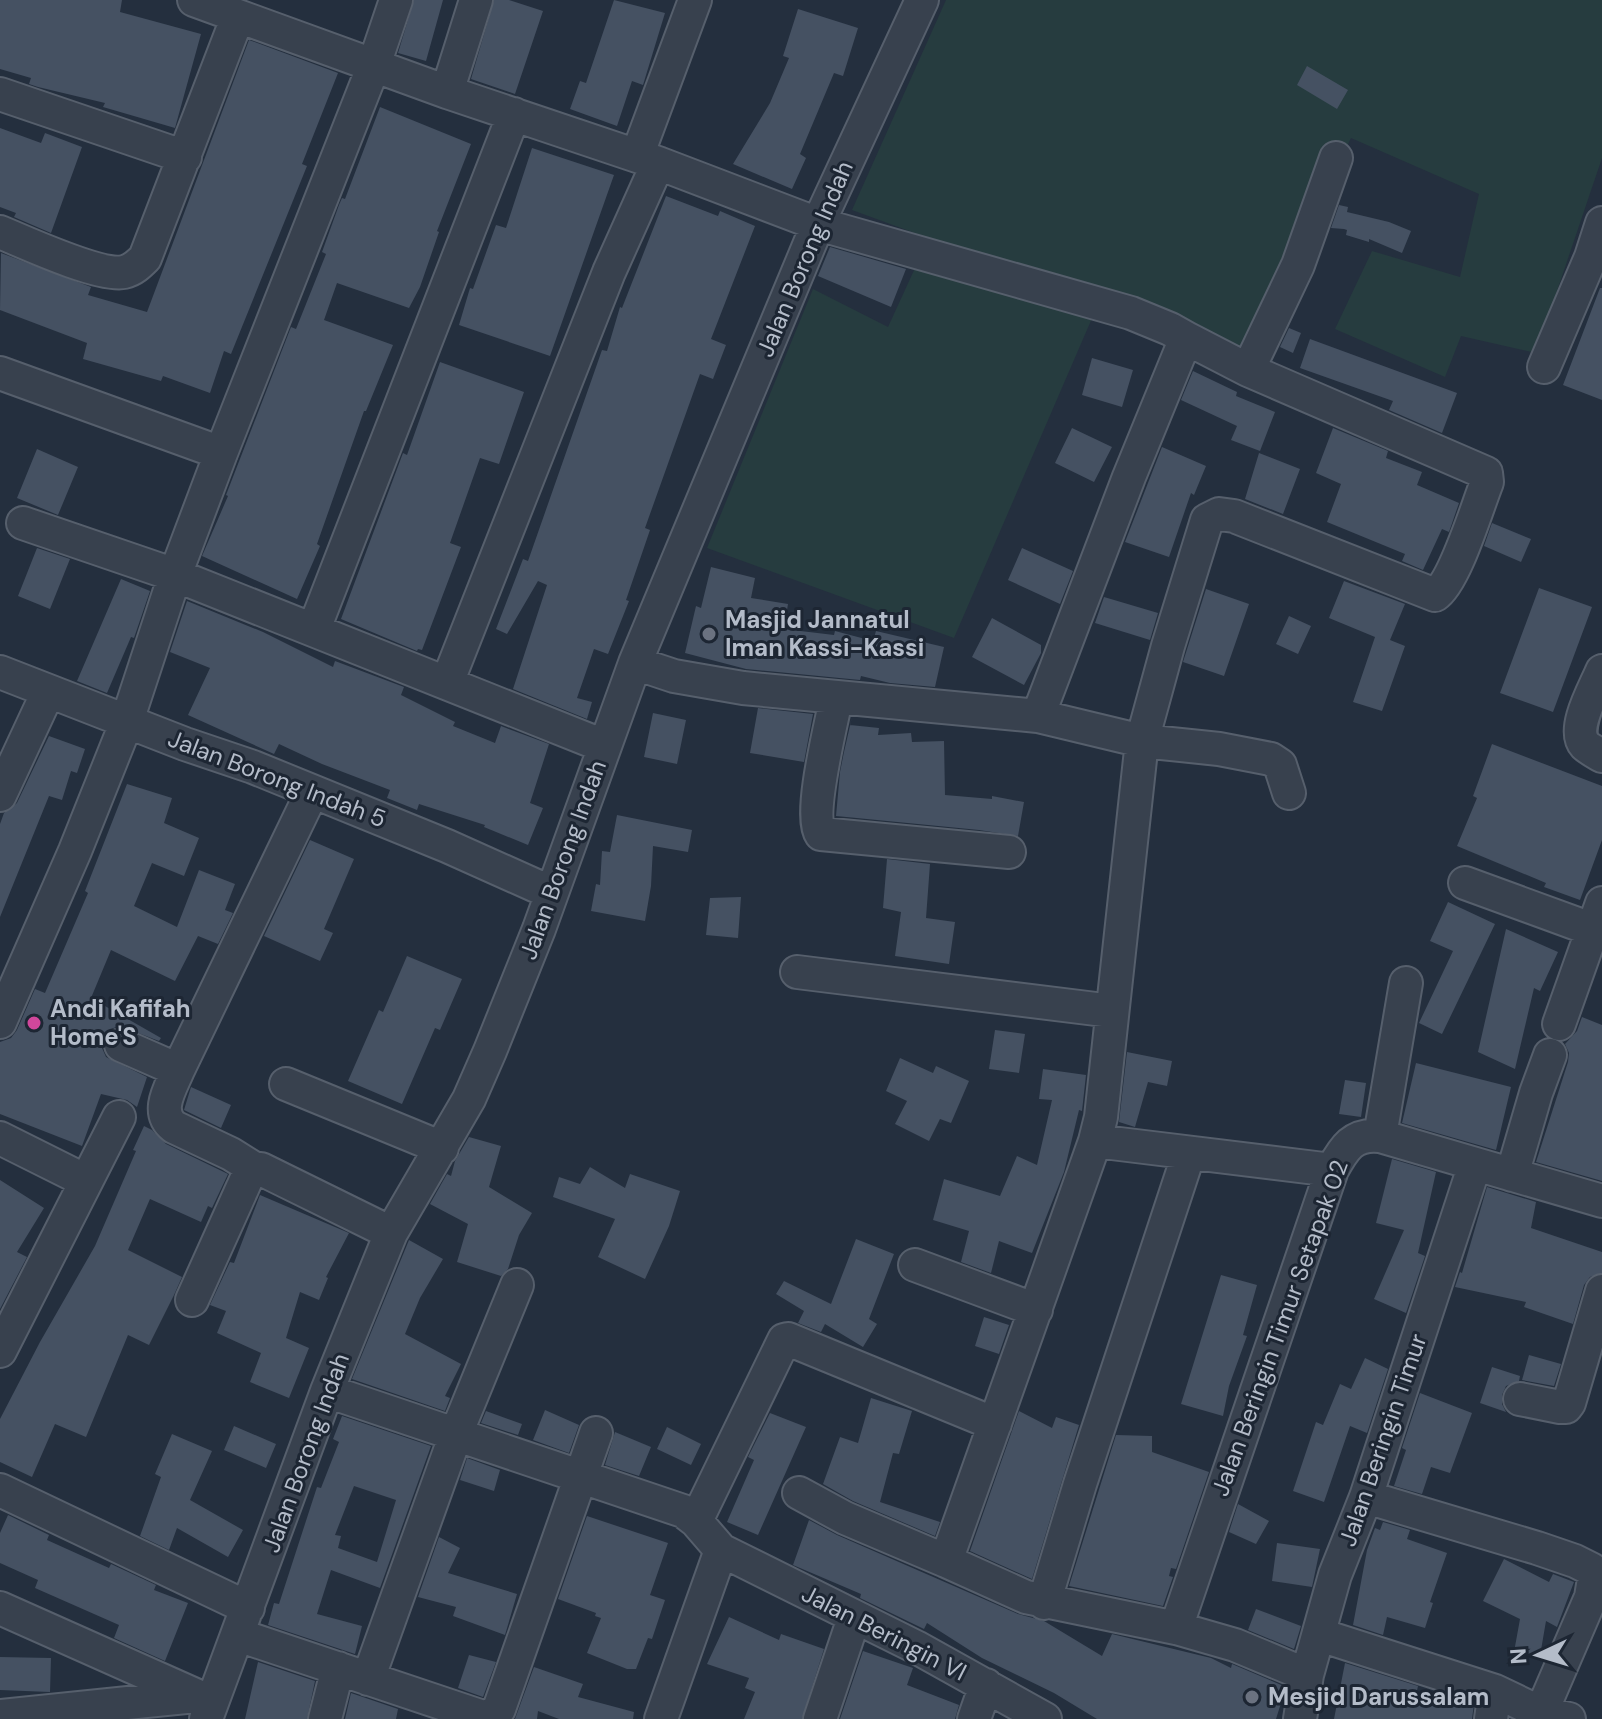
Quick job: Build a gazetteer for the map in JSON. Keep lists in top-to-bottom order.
{
  "streets": {
    "street": [
      "Jalan Borong Indah",
      "Jalan Borong Indah 5",
      "Jalan Beringin Timur Setapak 02",
      "Jalan Beringin Timur",
      "Jalan Beringin VI"
    ]
  },
  "crossings": [
    ["Jalan Borong Indah", "Jalan Borong Indah 5"]
  ],
  "places": ["Masjid Jannatul Iman Kassi-Kassi", "Andi Kafifah Home'S", "Mesjid Darussalam"],
  "north": "left"
}
